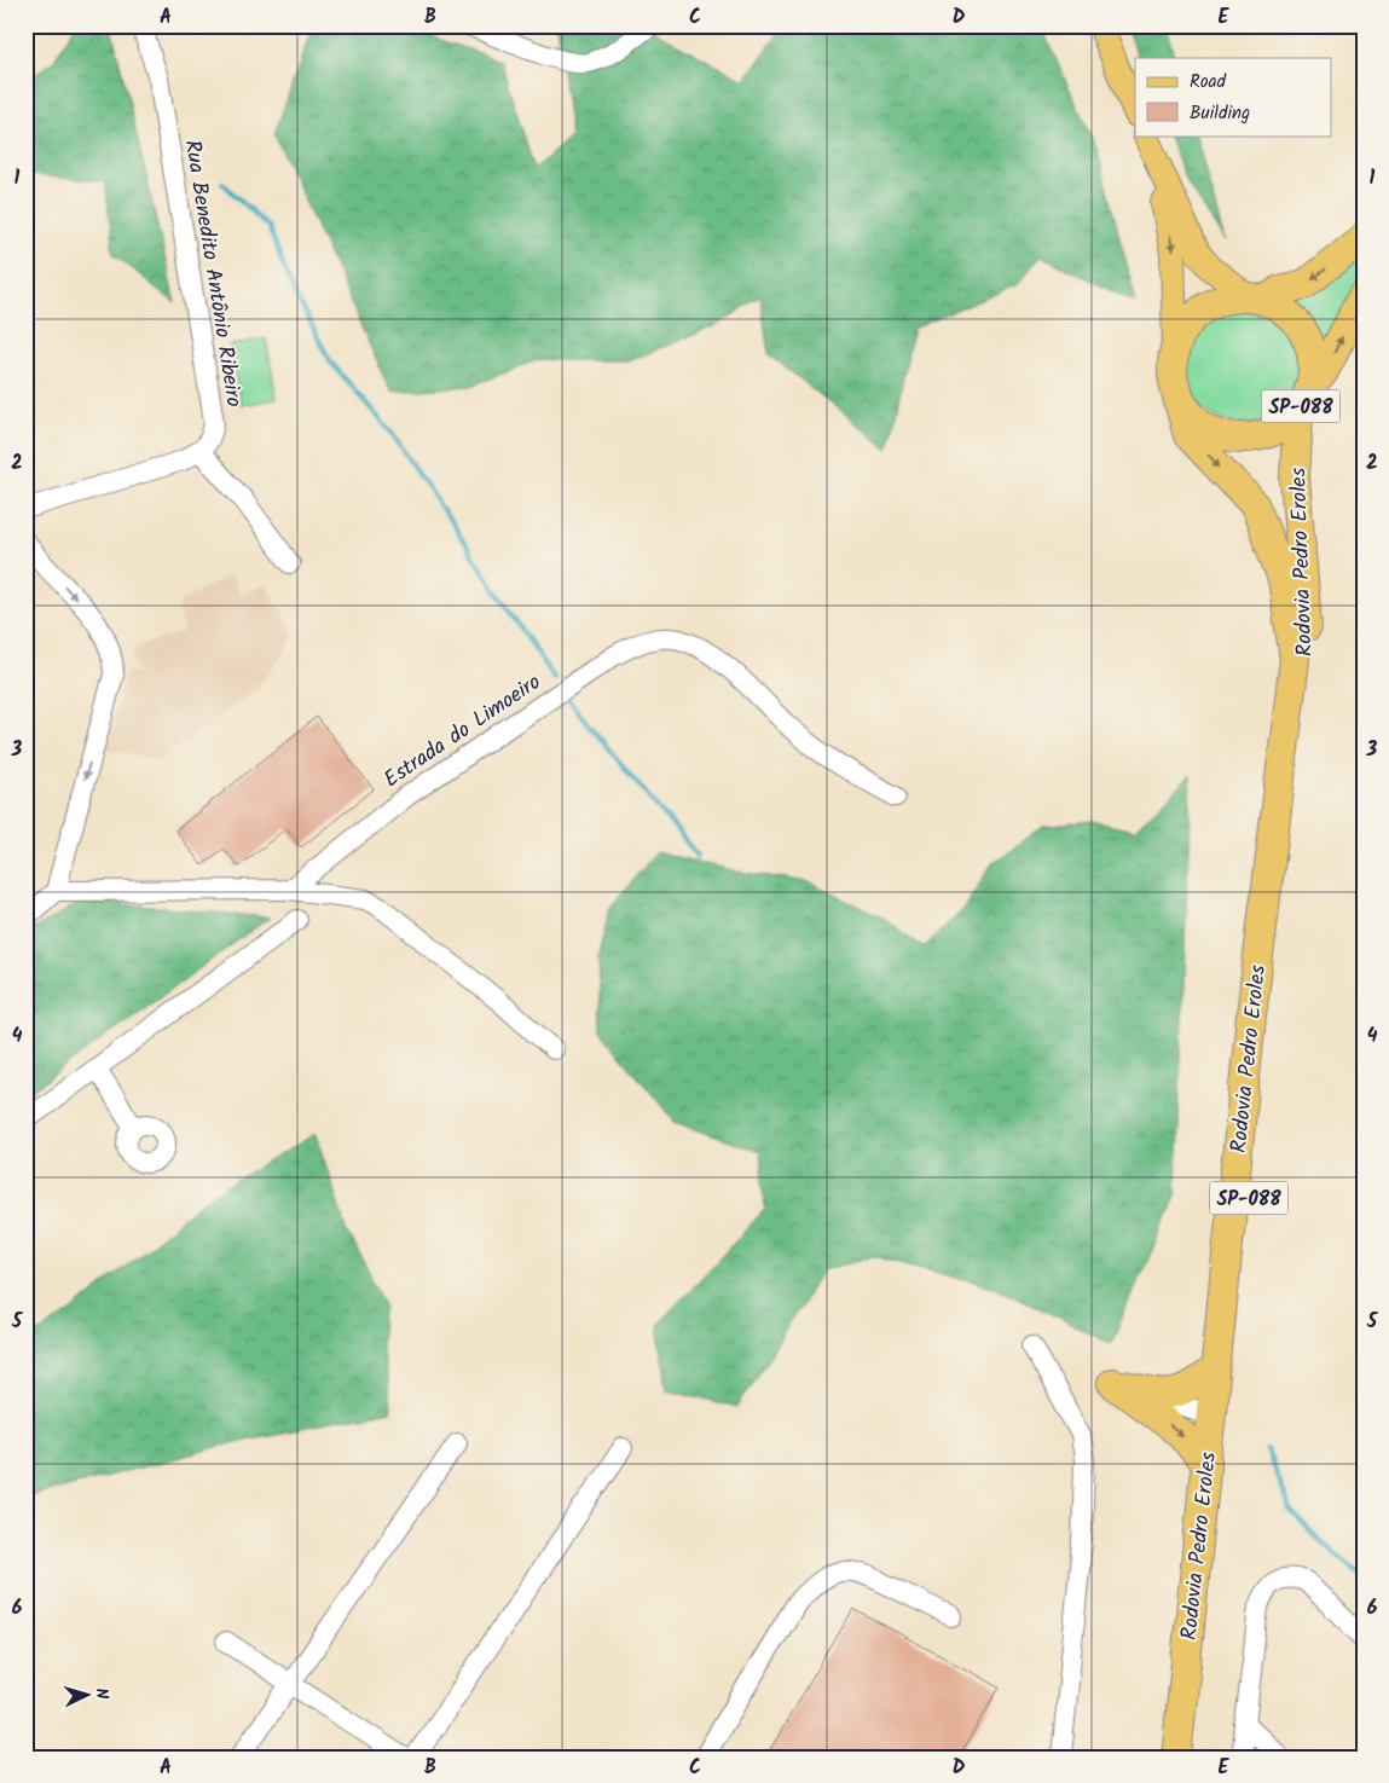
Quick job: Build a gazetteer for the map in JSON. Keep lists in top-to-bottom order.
{
  "streets": {
    "highway": ["SP-088", "Rodovia Pedro Eroles"],
    "street": ["Rua Benedito Antônio Ribeiro", "Estrada do Limoeiro"]
  },
  "legend": ["Road", "Building"],
  "north": "right",
  "grid": {
    "columns": [
      "A",
      "B",
      "C",
      "D",
      "E"
    ],
    "rows": [
      "1",
      "2",
      "3",
      "4",
      "5",
      "6"
    ]
  }
}
